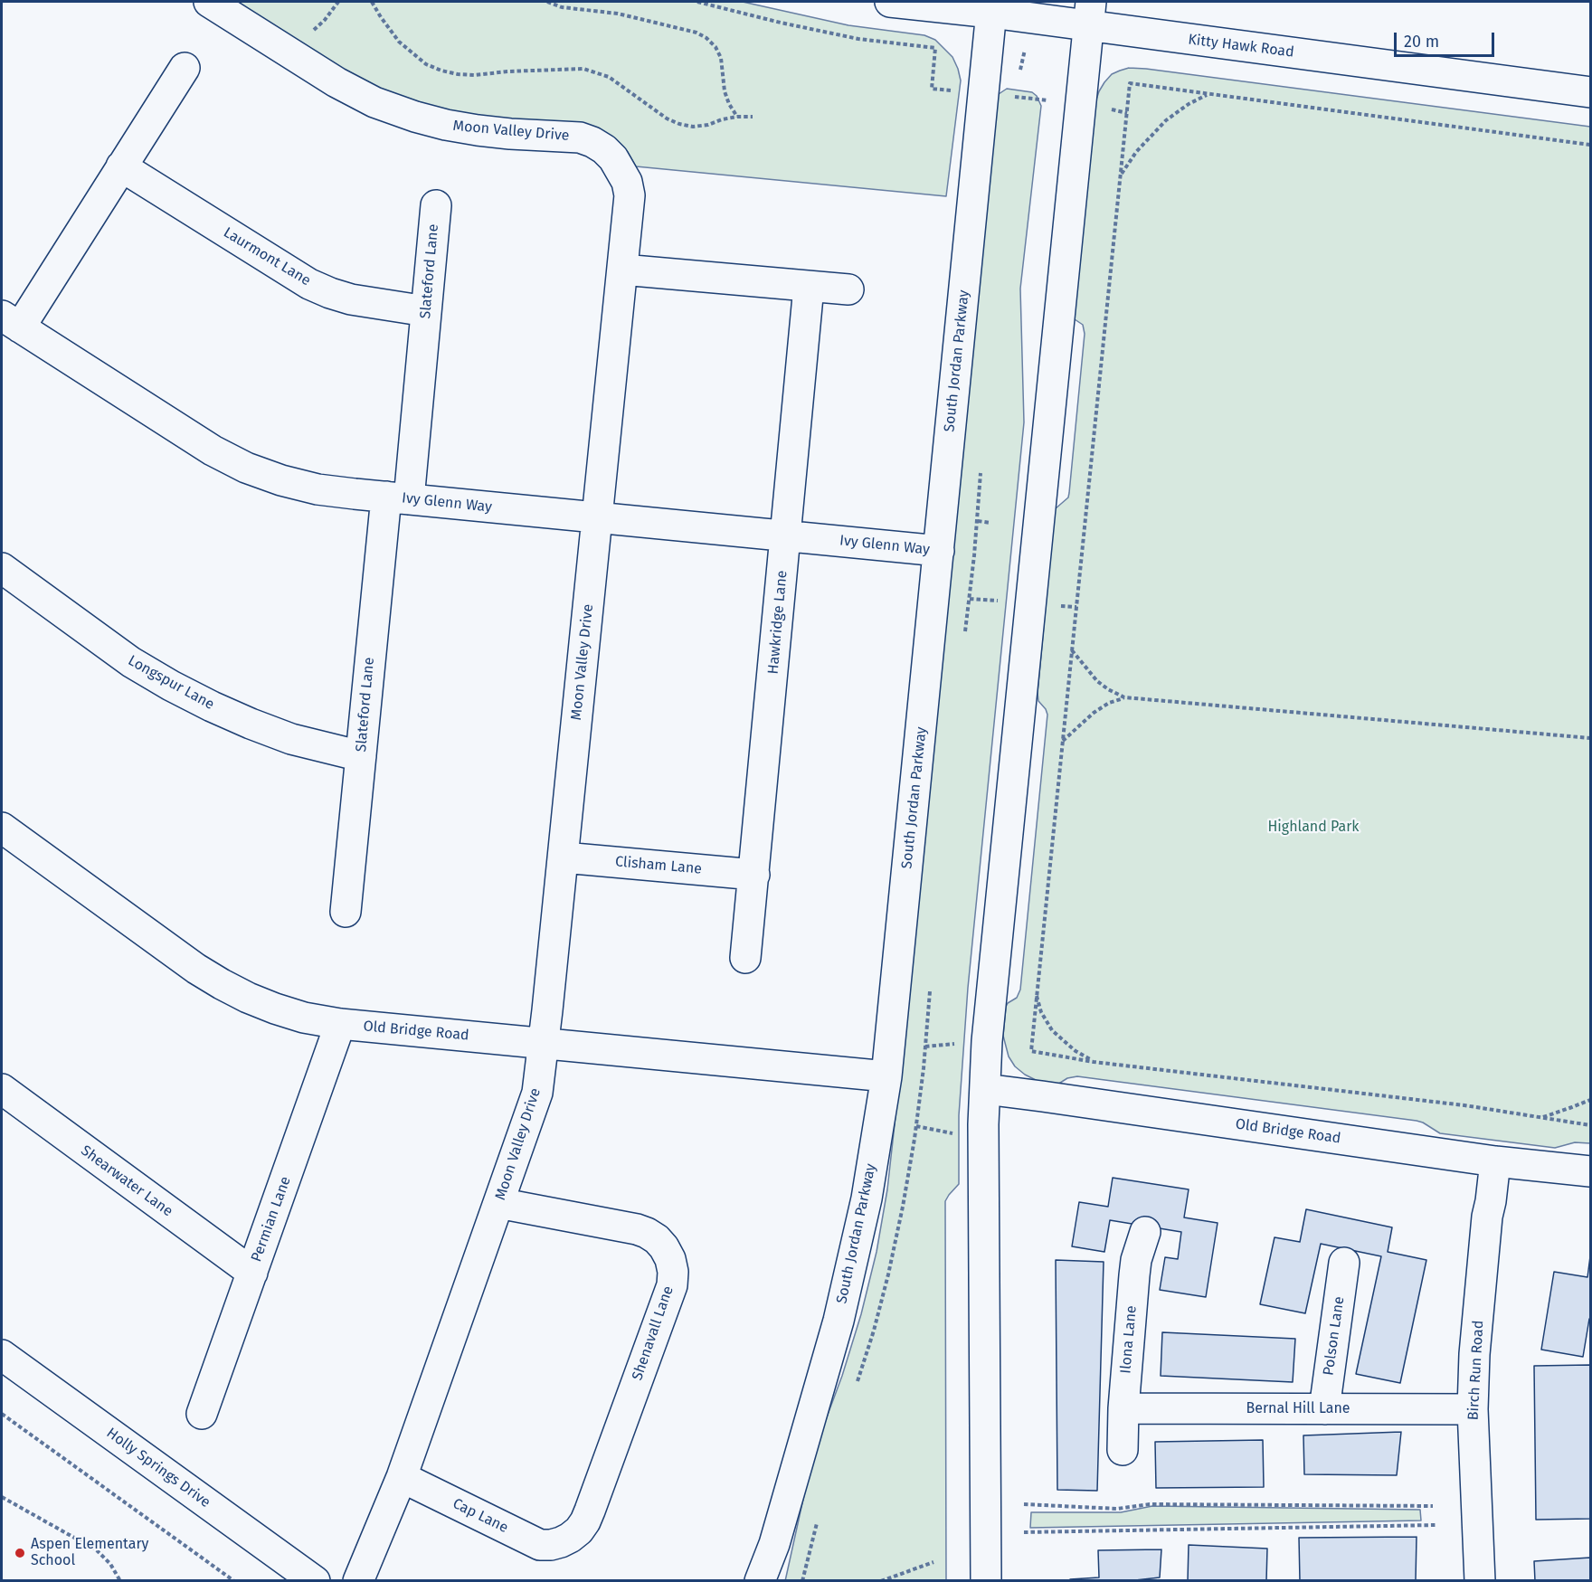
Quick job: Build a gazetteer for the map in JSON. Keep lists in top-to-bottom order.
{
  "streets": {
    "street": [
      "Kitty Hawk Road",
      "Moon Valley Drive",
      "Laurmont Lane",
      "Slateford Lane",
      "South Jordan Parkway",
      "Ivy Glenn Way",
      "Hawkridge Lane",
      "Longspur Lane",
      "Clisham Lane",
      "Old Bridge Road",
      "Shearwater Lane",
      "Permian Lane",
      "Shenavall Lane",
      "Polson Lane",
      "Ilona Lane",
      "Birch Run Road",
      "Bernal Hill Lane",
      "Holly Springs Drive",
      "Cap Lane"
    ]
  },
  "crossings": [
    ["Kitty Hawk Road", "South Jordan Parkway"],
    ["Moon Valley Drive", "Ivy Glenn Way"],
    ["Moon Valley Drive", "Clisham Lane"],
    ["Moon Valley Drive", "Old Bridge Road"],
    ["Moon Valley Drive", "Shenavall Lane"],
    ["Moon Valley Drive", "Cap Lane"],
    ["Laurmont Lane", "Slateford Lane"],
    ["Slateford Lane", "Ivy Glenn Way"],
    ["Slateford Lane", "Longspur Lane"],
    ["South Jordan Parkway", "Ivy Glenn Way"],
    ["South Jordan Parkway", "Old Bridge Road"],
    ["Ivy Glenn Way", "Hawkridge Lane"],
    ["Hawkridge Lane", "Clisham Lane"],
    ["Old Bridge Road", "Permian Lane"],
    ["Old Bridge Road", "Birch Run Road"],
    ["Shearwater Lane", "Permian Lane"],
    ["Shenavall Lane", "Cap Lane"],
    ["Polson Lane", "Bernal Hill Lane"],
    ["Ilona Lane", "Bernal Hill Lane"],
    ["Birch Run Road", "Bernal Hill Lane"]
  ],
  "parks": ["Highland Park"],
  "places": ["Aspen Elementary School"],
  "scale_bar": "20 m"
}
